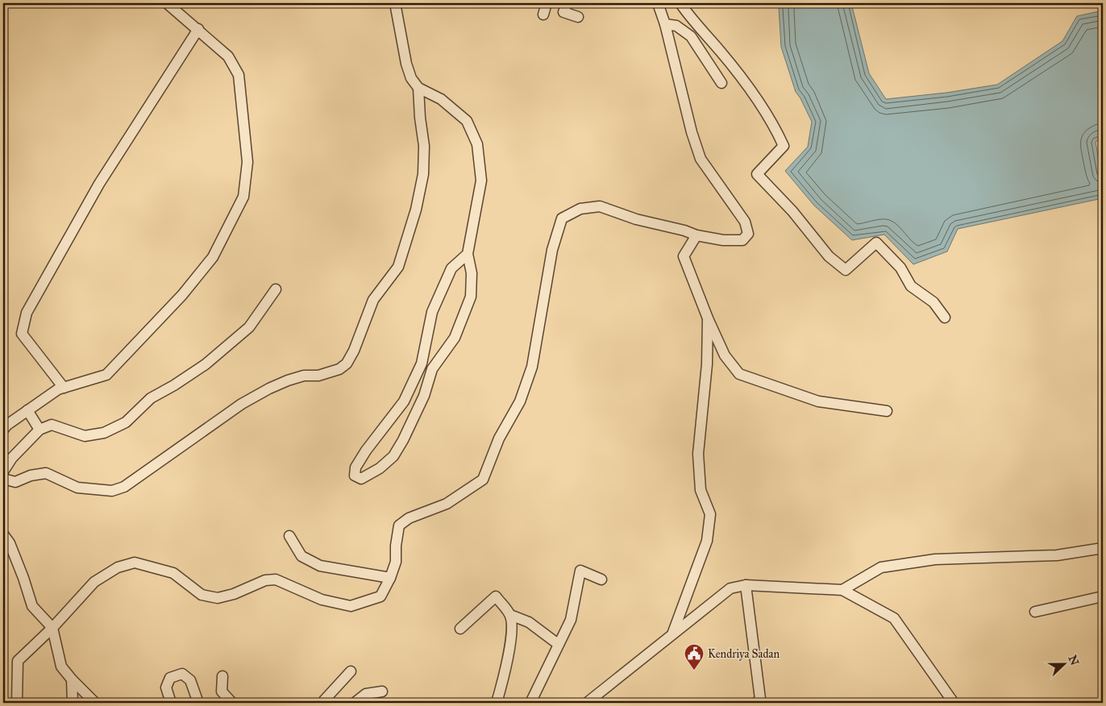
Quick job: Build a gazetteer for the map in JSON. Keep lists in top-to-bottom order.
{
  "places": {
    "public building": ["Kendriya Sadan"]
  },
  "north": "right"
}
